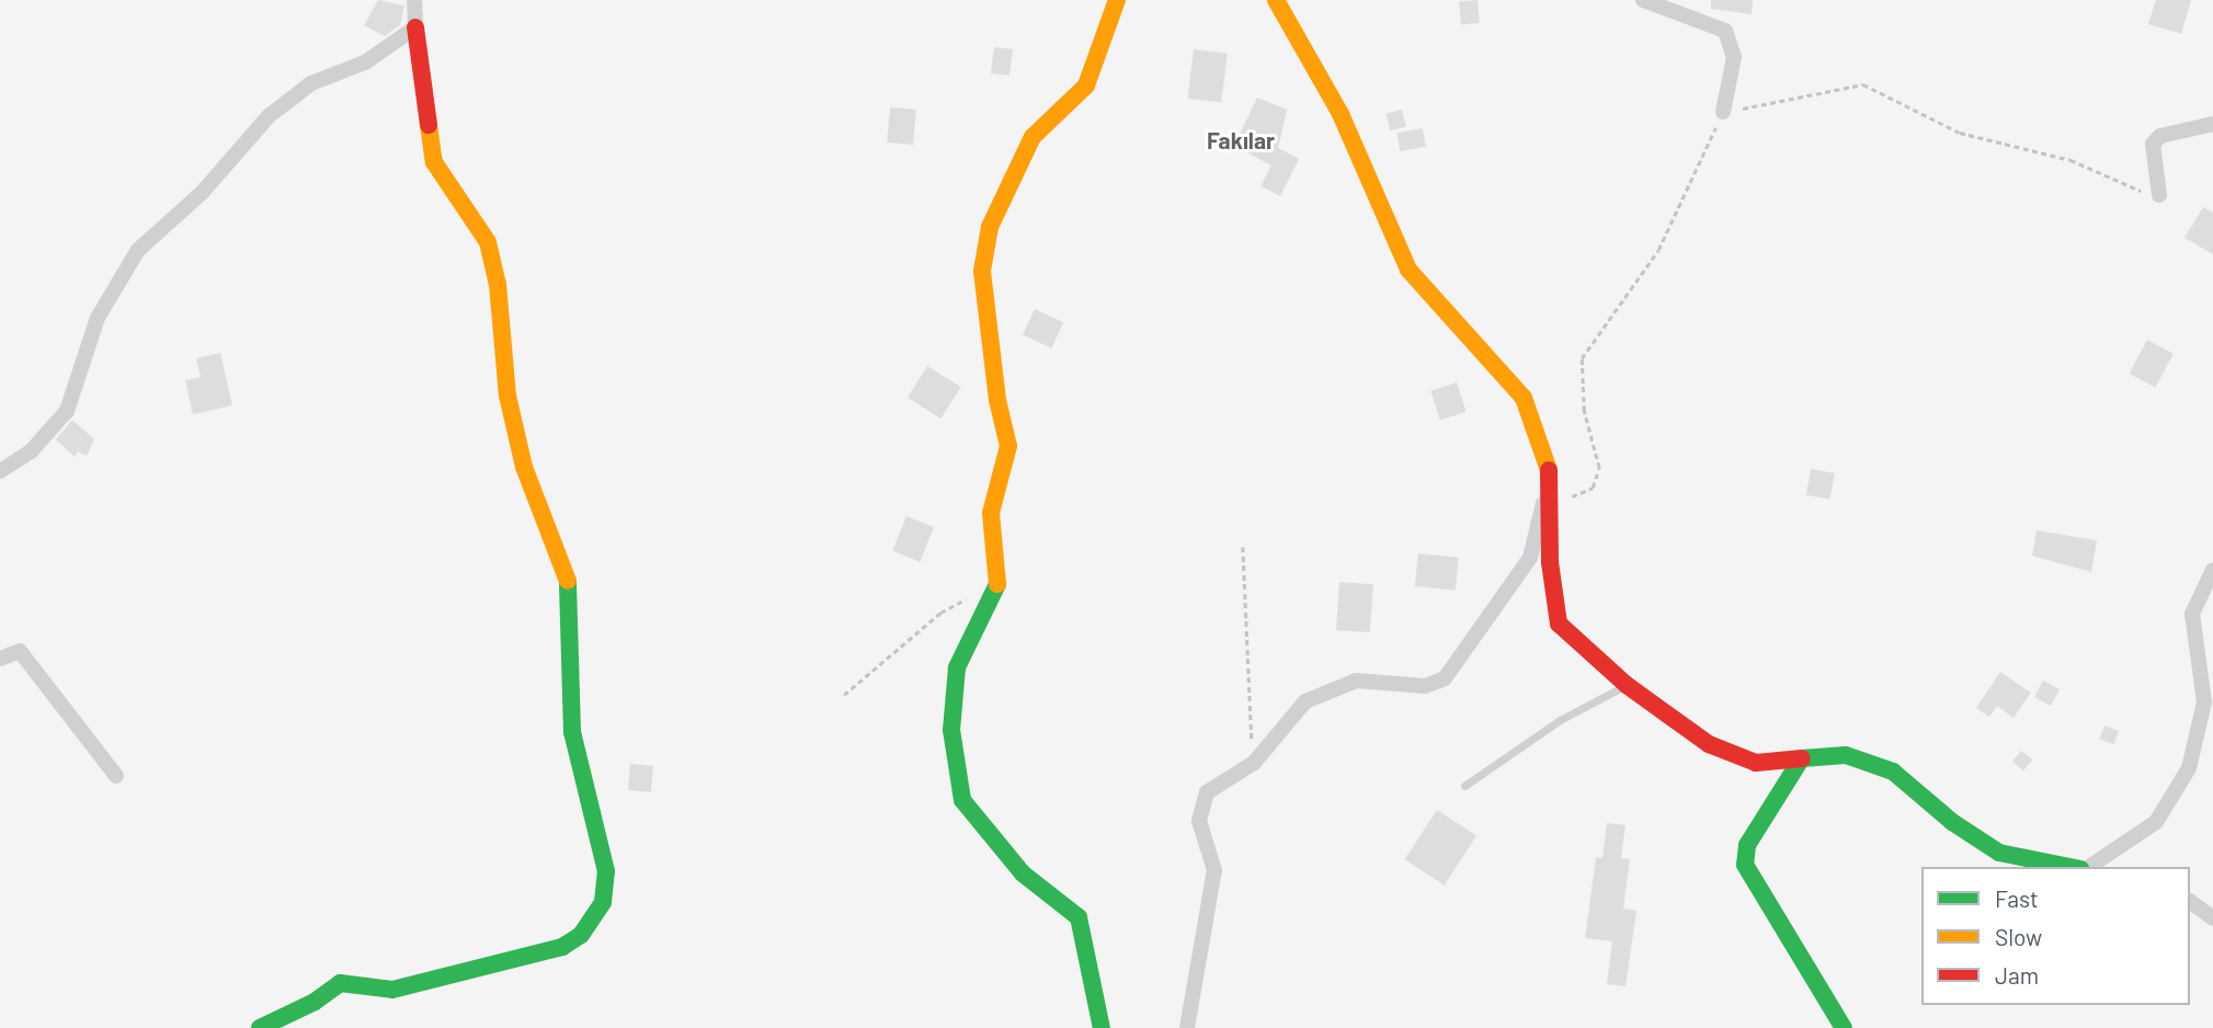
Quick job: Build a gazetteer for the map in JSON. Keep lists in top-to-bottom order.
{
  "districts": ["Fakılar"],
  "legend": ["Fast", "Slow", "Jam"]
}
